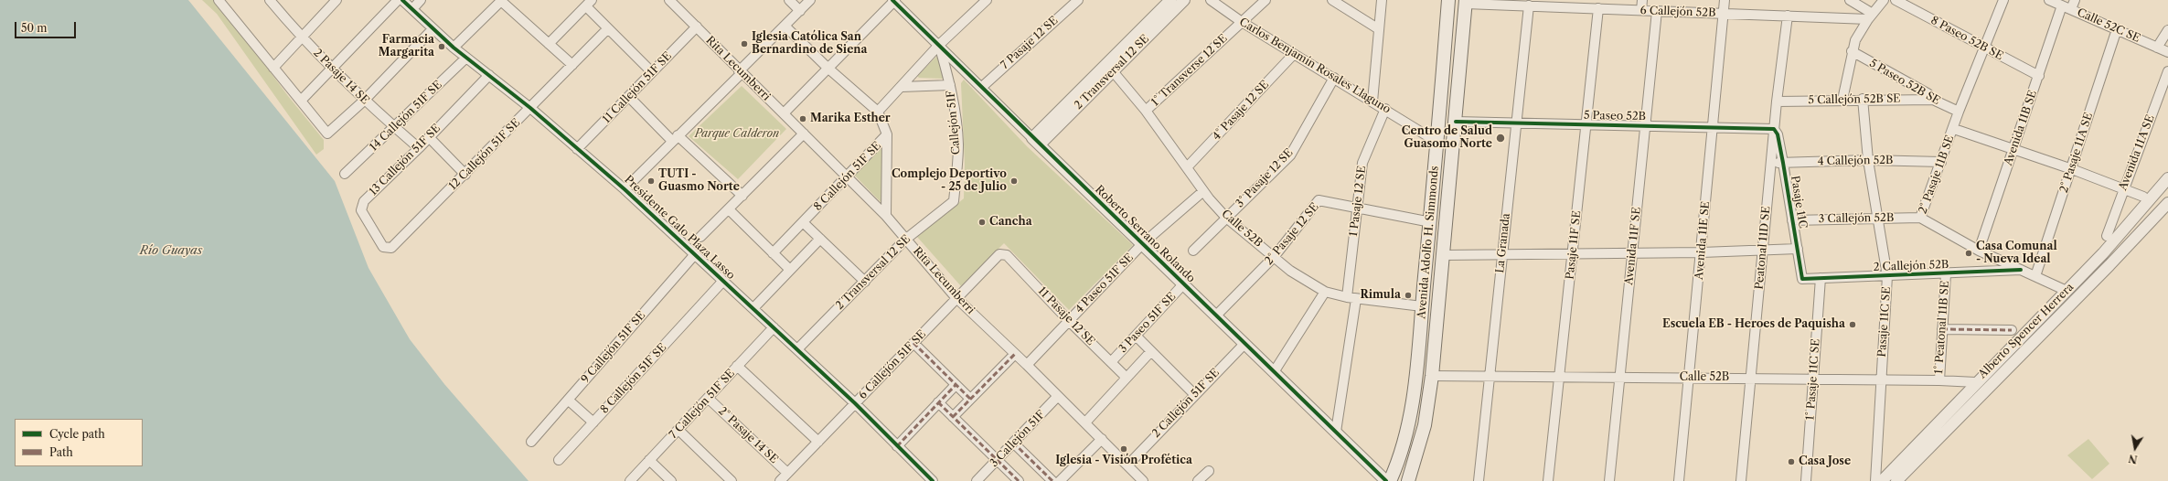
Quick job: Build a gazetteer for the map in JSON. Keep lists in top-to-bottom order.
{
  "streets": {
    "main road": ["Avenida Adolfo H. Simmonds"],
    "street": [
      "6 Callejón 52B",
      "Calle 52C SE",
      "8 Paseo 52B SE",
      "7 Pasaje 12 SE",
      "Carlos Benjamín Rosales Llaguno",
      "Rita Lecumberri",
      "1° Transverse 12 SE",
      "2 Transversal 12 SE",
      "2 Pasaje 14 SE",
      "5 Paseo 52B SE",
      "11 Callejón 51F SE",
      "5 Callejón 52B SE",
      "4° Pasaje 12 SE",
      "14 Callejón 51F SE",
      "5 Paseo 52B",
      "Callejón 51F",
      "Avenida 11B SE",
      "2° Pasaje 11A SE",
      "Avenida 11A SE",
      "12 Callejón 51F SE",
      "13 Callejón 51F SE",
      "4 Callejón 52B",
      "2° Pasaje 11B SE",
      "8 Callejón 51F SE",
      "3° Pasaje 12 SE",
      "1 Pasaje 12 SE",
      "Pasaje 11C",
      "3 Callejón 52B",
      "Presidente Galo Plaza Lasso",
      "Calle 52B",
      "Roberto Serrano Rolando",
      "2° Pasaje 12 SE",
      "Avenida 11E SE",
      "La Granada",
      "Pasaje 11F SE",
      "Avenida 11F SE",
      "Peatonal 11D SE",
      "2 Callejón 52B",
      "4 Paseo 51F SE",
      "11 Pasaje 12 SE",
      "Pasaje 11C SE",
      "3 Paseo 51F SE",
      "1° Peatonal 11B SE",
      "Alberto Spencer Herrera",
      "9 Callejón 51F SE",
      "6 Callejón 51F SE",
      "1° Pasaje 11C SE",
      "2 Callejón 51F SE",
      "7 Callejón 51F SE",
      "2° Pasaje 14 SE",
      "3 Callejón 51F"
    ]
  },
  "crossings": [
    ["6 Callejón 52B", "Avenida 11E SE"],
    ["6 Callejón 52B", "Avenida Adolfo H. Simmonds"],
    ["6 Callejón 52B", "La Granada"],
    ["6 Callejón 52B", "Pasaje 11F SE"],
    ["6 Callejón 52B", "Avenida 11F SE"],
    ["6 Callejón 52B", "Peatonal 11D SE"],
    ["Calle 52C SE", "Avenida 11B SE"],
    ["Calle 52C SE", "2° Pasaje 11A SE"],
    ["8 Paseo 52B SE", "Avenida 11B SE"],
    ["8 Paseo 52B SE", "2° Pasaje 11B SE"],
    ["7 Pasaje 12 SE", "Roberto Serrano Rolando"],
    ["Carlos Benjamín Rosales Llaguno", "1° Transverse 12 SE"],
    ["Carlos Benjamín Rosales Llaguno", "4° Pasaje 12 SE"],
    ["Carlos Benjamín Rosales Llaguno", "3° Pasaje 12 SE"],
    ["Carlos Benjamín Rosales Llaguno", "1 Pasaje 12 SE"],
    ["Carlos Benjamín Rosales Llaguno", "Avenida Adolfo H. Simmonds"],
    ["Rita Lecumberri", "2 Transversal 12 SE"],
    ["Rita Lecumberri", "11 Callejón 51F SE"],
    ["Rita Lecumberri", "8 Callejón 51F SE"],
    ["Rita Lecumberri", "4 Paseo 51F SE"],
    ["Rita Lecumberri", "3 Paseo 51F SE"],
    ["Rita Lecumberri", "6 Callejón 51F SE"],
    ["Rita Lecumberri", "2 Callejón 51F SE"],
    ["Rita Lecumberri", "3 Callejón 51F"],
    ["1° Transverse 12 SE", "Calle 52B"],
    ["2 Transversal 12 SE", "Callejón 51F"],
    ["2 Transversal 12 SE", "Presidente Galo Plaza Lasso"],
    ["2 Transversal 12 SE", "Calle 52B"],
    ["2 Transversal 12 SE", "Roberto Serrano Rolando"],
    ["2 Pasaje 14 SE", "14 Callejón 51F SE"],
    ["2 Pasaje 14 SE", "13 Callejón 51F SE"],
    ["5 Paseo 52B SE", "5 Callejón 52B SE"],
    ["5 Paseo 52B SE", "2° Pasaje 11B SE"],
    ["11 Callejón 51F SE", "Presidente Galo Plaza Lasso"],
    ["5 Callejón 52B SE", "Peatonal 11D SE"],
    ["5 Callejón 52B SE", "Pasaje 11C SE"],
    ["4° Pasaje 12 SE", "Calle 52B"],
    ["14 Callejón 51F SE", "Presidente Galo Plaza Lasso"],
    ["5 Paseo 52B", "Pasaje 11C"],
    ["5 Paseo 52B", "Avenida 11E SE"],
    ["5 Paseo 52B", "Avenida Adolfo H. Simmonds"],
    ["5 Paseo 52B", "La Granada"],
    ["5 Paseo 52B", "Pasaje 11F SE"],
    ["5 Paseo 52B", "Avenida 11F SE"],
    ["5 Paseo 52B", "Peatonal 11D SE"],
    ["Callejón 51F", "Roberto Serrano Rolando"],
    ["Avenida 11B SE", "2° Pasaje 11B SE"],
    ["2° Pasaje 11A SE", "2° Pasaje 11B SE"],
    ["12 Callejón 51F SE", "13 Callejón 51F SE"],
    ["12 Callejón 51F SE", "Presidente Galo Plaza Lasso"],
    ["13 Callejón 51F SE", "Presidente Galo Plaza Lasso"],
    ["4 Callejón 52B", "2° Pasaje 11B SE"],
    ["4 Callejón 52B", "Pasaje 11C"],
    ["4 Callejón 52B", "Peatonal 11D SE"],
    ["4 Callejón 52B", "Pasaje 11C SE"],
    ["2° Pasaje 11B SE", "3 Callejón 52B"],
    ["2° Pasaje 11B SE", "2 Callejón 52B"],
    ["2° Pasaje 11B SE", "Alberto Spencer Herrera"],
    ["8 Callejón 51F SE", "Presidente Galo Plaza Lasso"],
    ["3° Pasaje 12 SE", "Calle 52B"],
    ["1 Pasaje 12 SE", "Calle 52B"],
    ["1 Pasaje 12 SE", "Roberto Serrano Rolando"],
    ["1 Pasaje 12 SE", "2° Pasaje 12 SE"],
    ["Pasaje 11C", "3 Callejón 52B"],
    ["Pasaje 11C", "Peatonal 11D SE"],
    ["Pasaje 11C", "2 Callejón 52B"],
    ["3 Callejón 52B", "Pasaje 11C SE"],
    ["Presidente Galo Plaza Lasso", "9 Callejón 51F SE"],
    ["Presidente Galo Plaza Lasso", "6 Callejón 51F SE"],
    ["Presidente Galo Plaza Lasso", "7 Callejón 51F SE"],
    ["Calle 52B", "2° Pasaje 12 SE"],
    ["Calle 52B", "Avenida 11E SE"],
    ["Calle 52B", "Avenida Adolfo H. Simmonds"],
    ["Calle 52B", "La Granada"],
    ["Calle 52B", "Pasaje 11F SE"],
    ["Calle 52B", "Avenida 11F SE"],
    ["Calle 52B", "Peatonal 11D SE"],
    ["Calle 52B", "4 Paseo 51F SE"],
    ["Calle 52B", "Pasaje 11C SE"],
    ["Calle 52B", "1° Peatonal 11B SE"],
    ["Calle 52B", "Alberto Spencer Herrera"],
    ["Calle 52B", "1° Pasaje 11C SE"],
    ["Roberto Serrano Rolando", "2° Pasaje 12 SE"],
    ["Roberto Serrano Rolando", "4 Paseo 51F SE"],
    ["Roberto Serrano Rolando", "3 Paseo 51F SE"],
    ["Roberto Serrano Rolando", "2 Callejón 51F SE"],
    ["2° Pasaje 12 SE", "Avenida Adolfo H. Simmonds"],
    ["2 Callejón 52B", "Pasaje 11C SE"],
    ["2 Callejón 52B", "1° Peatonal 11B SE"],
    ["2 Callejón 52B", "1° Pasaje 11C SE"],
    ["4 Paseo 51F SE", "11 Pasaje 12 SE"],
    ["11 Pasaje 12 SE", "3 Paseo 51F SE"],
    ["11 Pasaje 12 SE", "6 Callejón 51F SE"],
    ["6 Callejón 51F SE", "2° Pasaje 14 SE"],
    ["7 Callejón 51F SE", "2° Pasaje 14 SE"]
  ],
  "water": ["Río Guayas"],
  "parks": ["Parque Calderon"],
  "places": [
    "Iglesia Católica San Bernardino de Siena",
    "Farmacia Margarita",
    "Marika Esther",
    "Centro de Salud Guasomo Norte",
    "TUTI - Guasmo Norte",
    "Complejo Deportivo - 25 de Julio",
    "Cancha",
    "Casa Comunal - Nueva Ideal",
    "Rimula",
    "Escuela EB - Heroes de Paquisha",
    "Iglesia - Visión Profética",
    "Casa Jose"
  ],
  "legend": ["Cycle path", "Path"],
  "scale_bar": "50 m",
  "north": "bottom"
}
